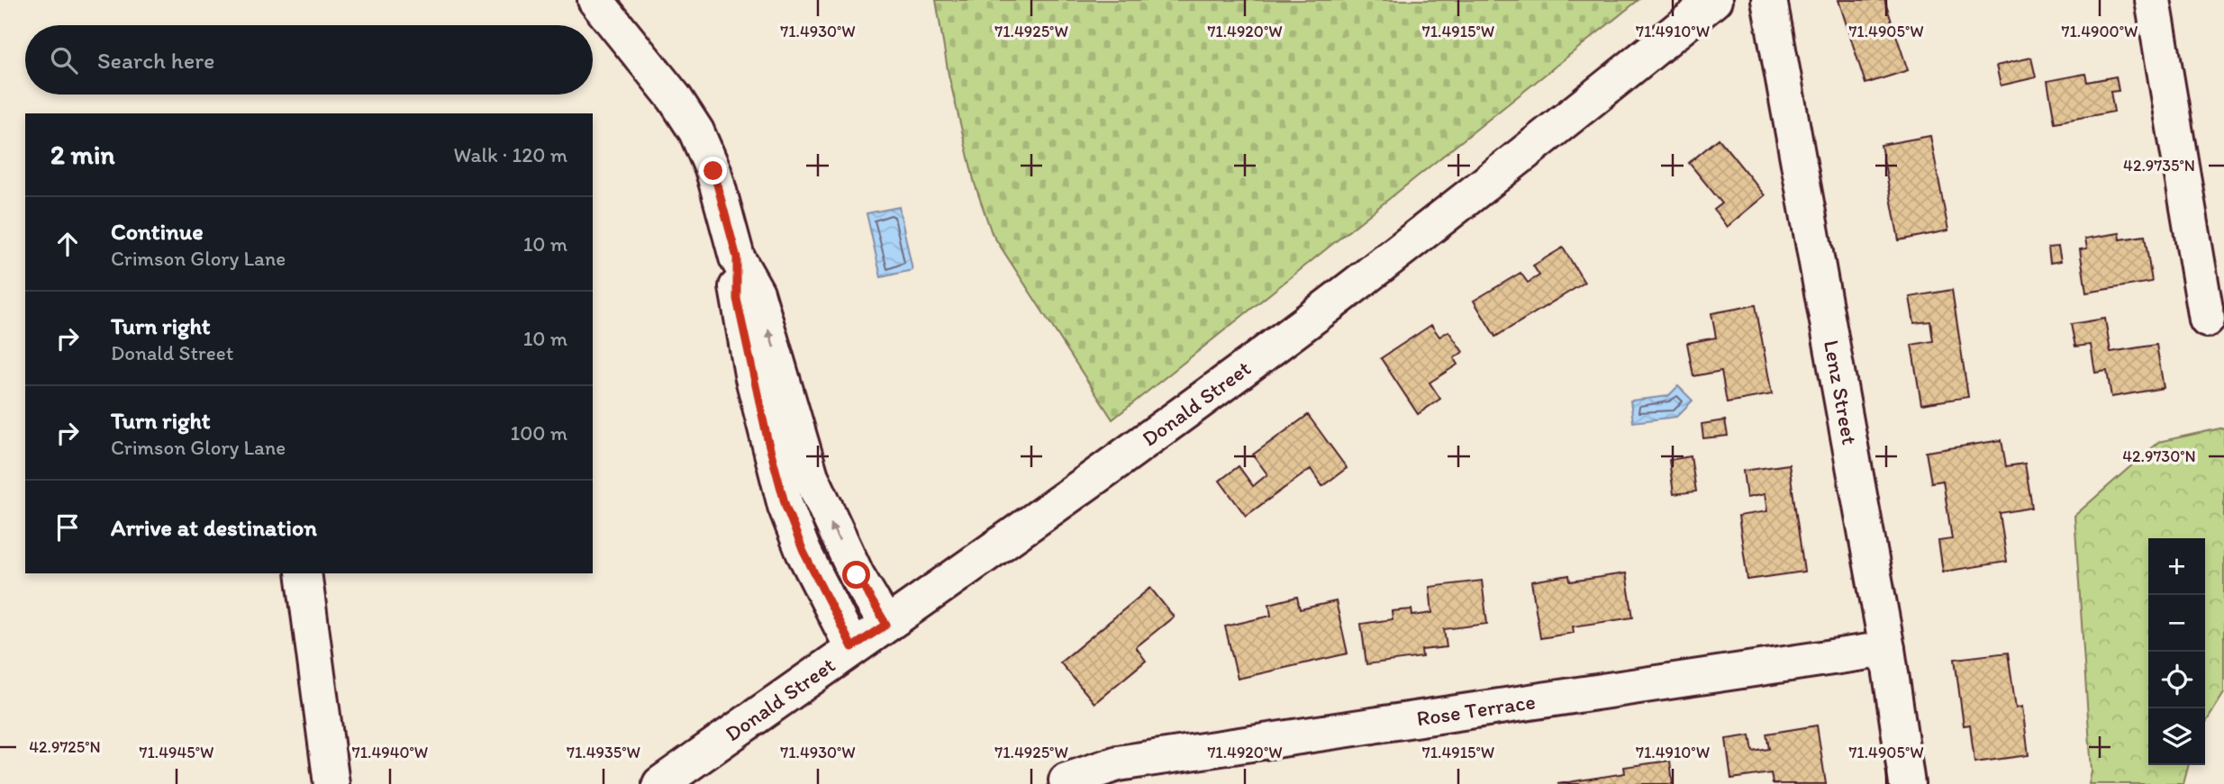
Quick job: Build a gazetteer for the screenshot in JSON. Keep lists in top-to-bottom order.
{
  "streets": {
    "street": ["Lenz Street", "Donald Street", "Rose Terrace"]
  },
  "crossings": [
    ["Lenz Street", "Rose Terrace"]
  ],
  "page": {
    "search": "Search here",
    "heading": ["2 min", "Walk · 120 m"],
    "list": [
      ["Continue", "Crimson Glory Lane", "10 m"],
      ["Turn right", "Donald Street", "10 m"],
      ["Turn right", "Crimson Glory Lane", "100 m"],
      "Arrive at destination"
    ],
    "map_buttons": ["+", "−"]
  },
  "coordinates": [
    "71.4930°W",
    "71.4925°W",
    "71.4920°W",
    "71.4915°W",
    "71.4910°W",
    "71.4905°W",
    "71.4900°W",
    "42.9735°N",
    "42.9730°N",
    "42.9725°N",
    "71.4945°W",
    "71.4940°W",
    "71.4935°W"
  ]
}
